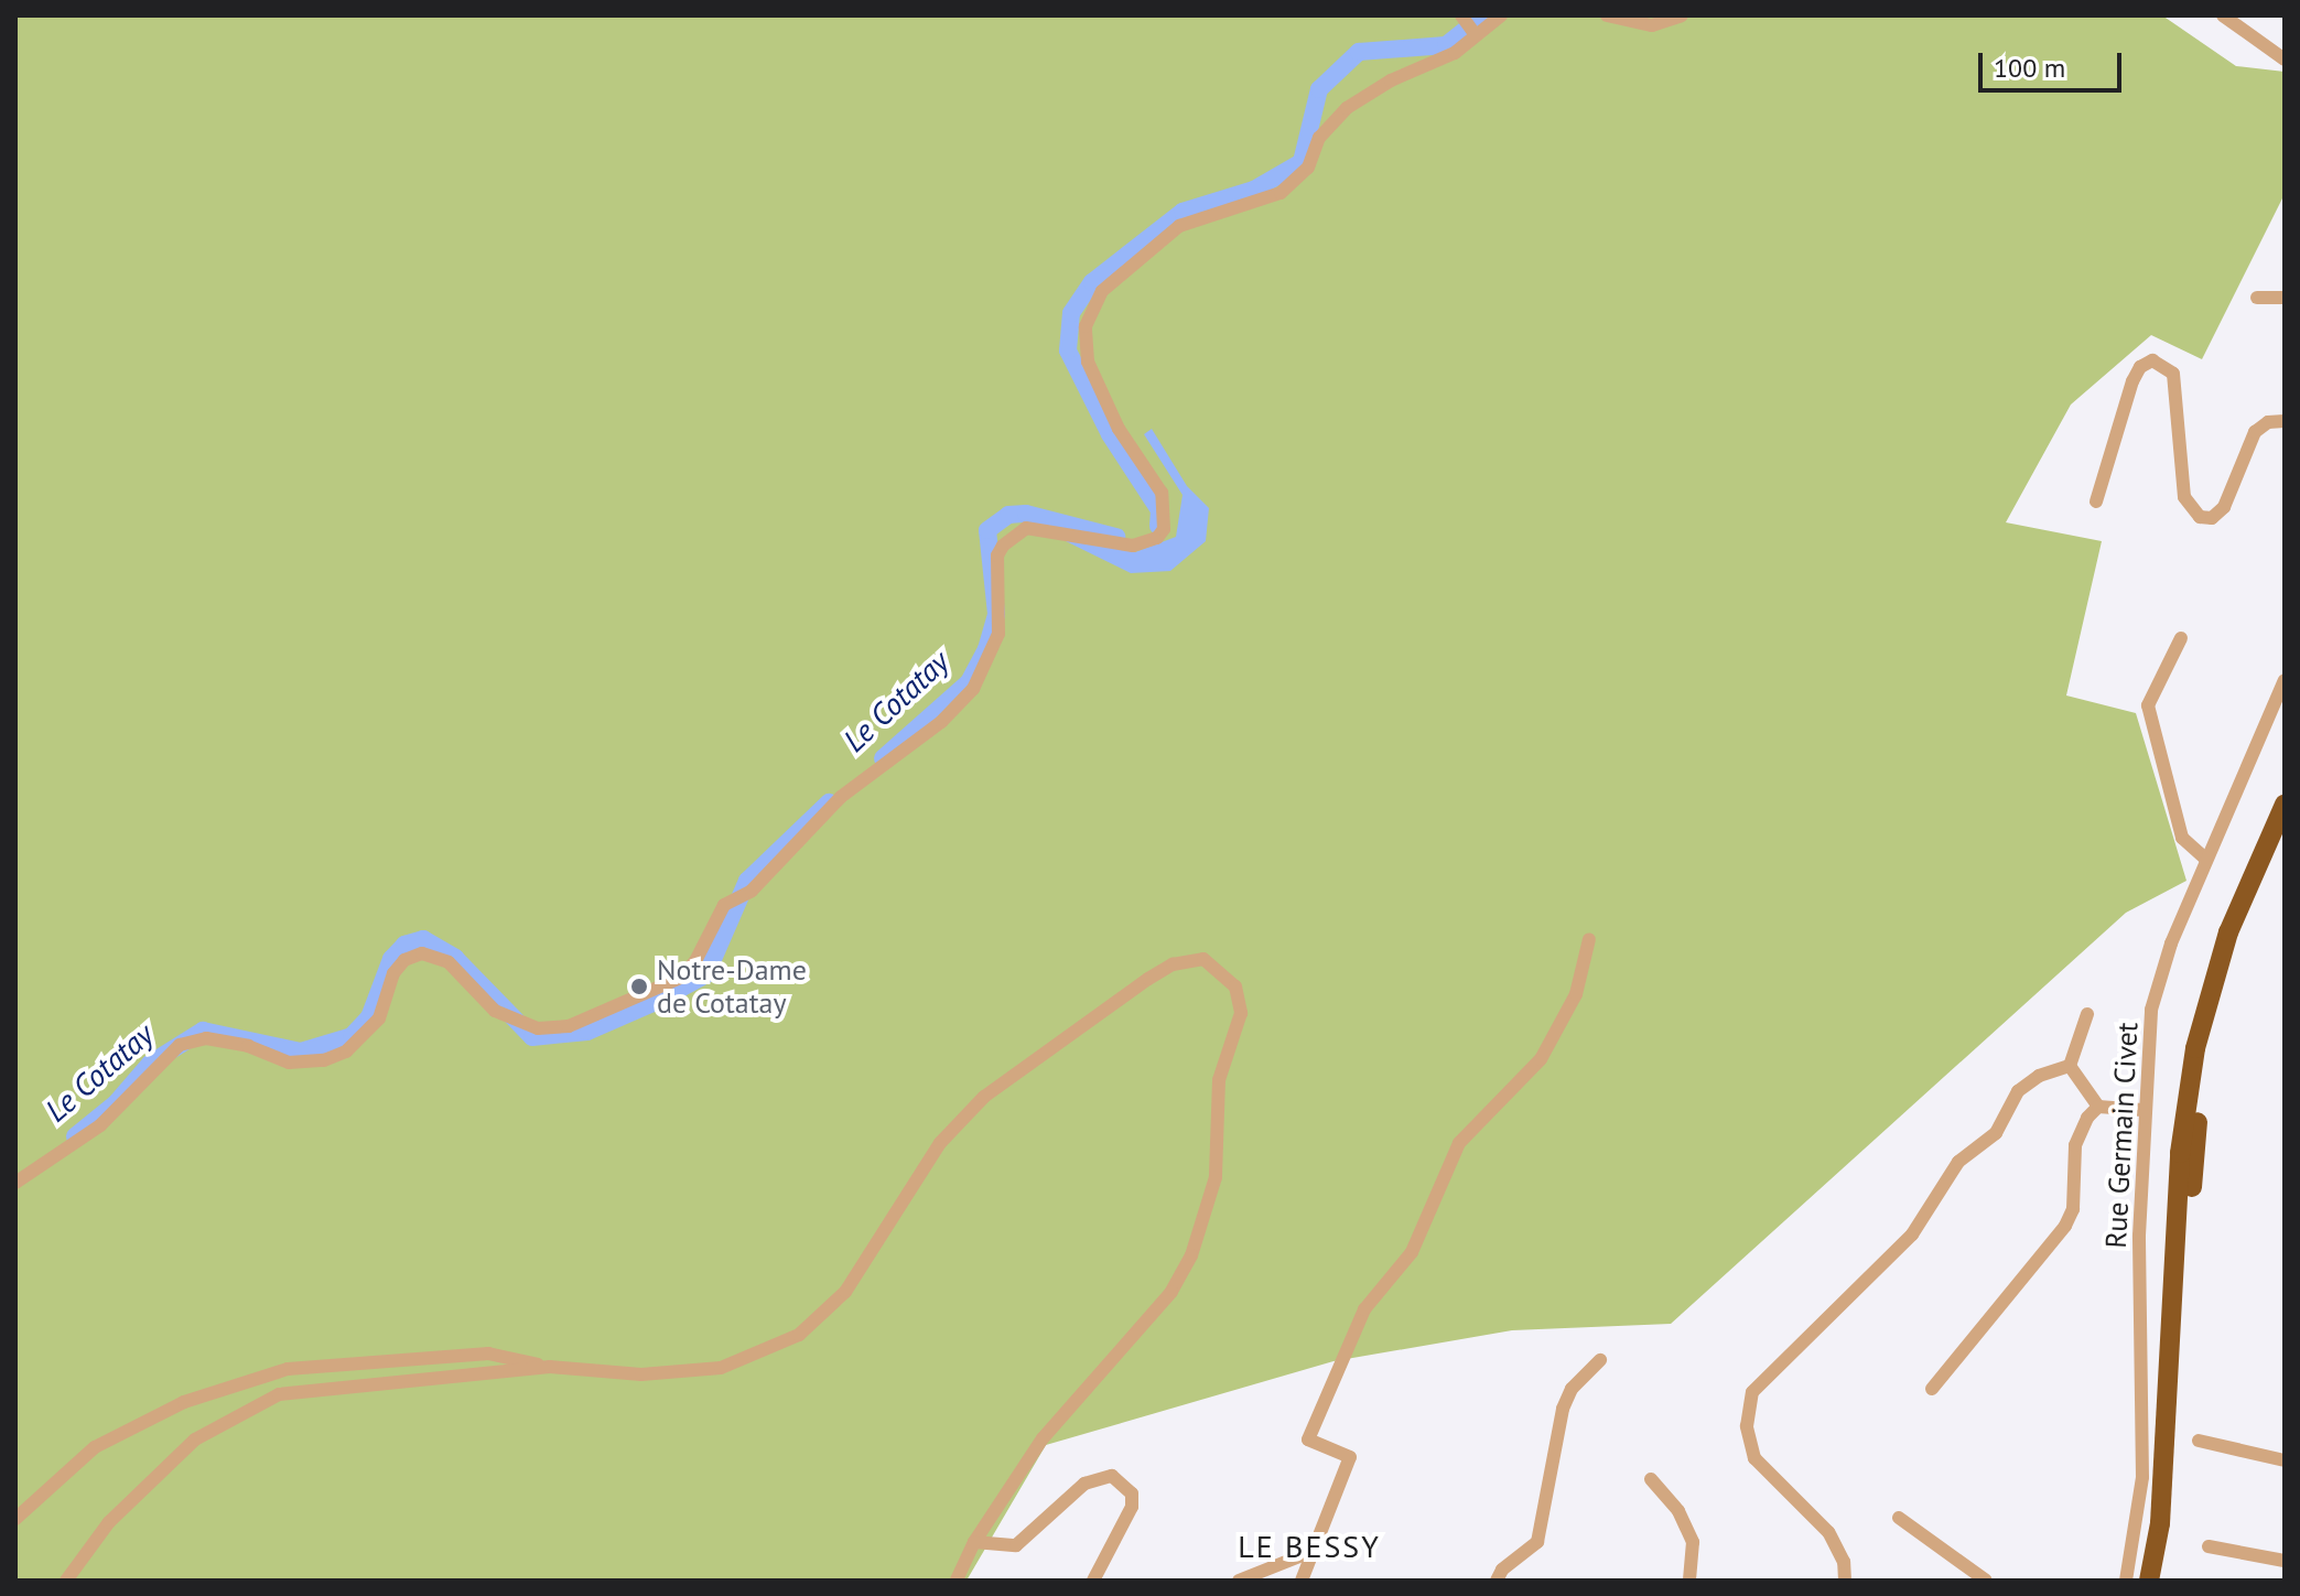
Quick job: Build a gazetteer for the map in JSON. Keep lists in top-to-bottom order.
{
  "streets": {
    "street": ["Rue Germain Civet"]
  },
  "districts": ["LE BESSY"],
  "water": ["Le Cotatay"],
  "places": ["Notre-Dame de Cotatay"],
  "scale_bar": "100 m"
}
